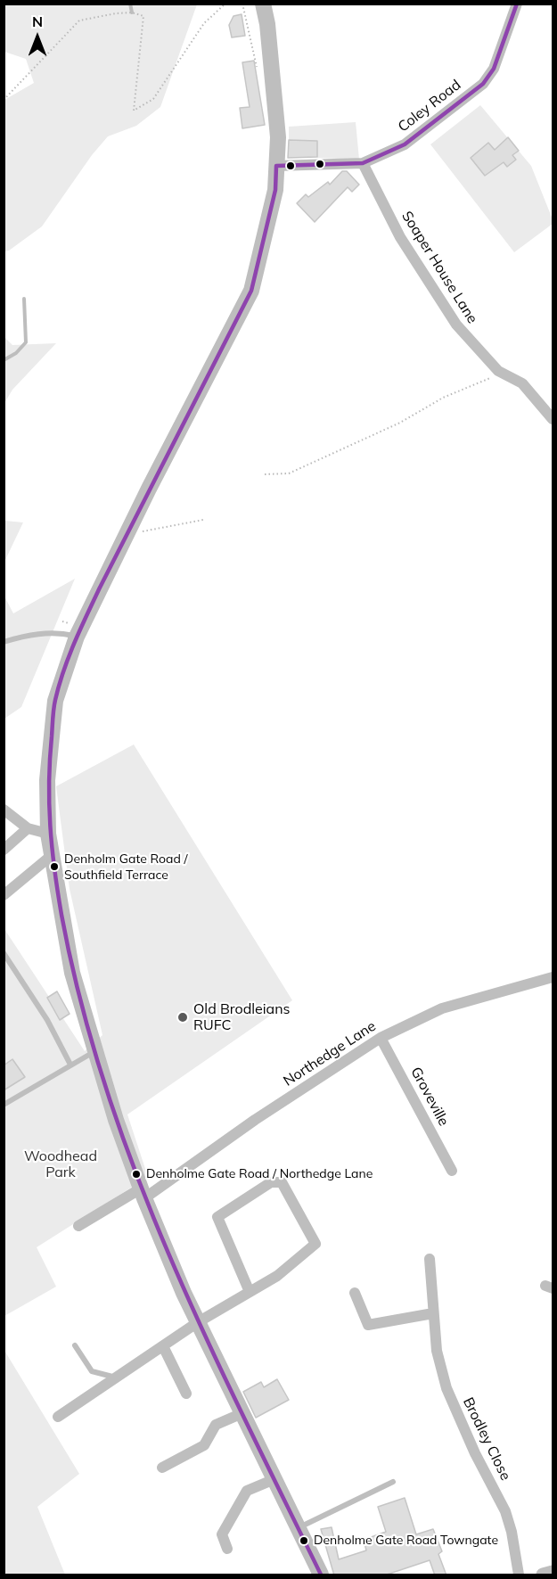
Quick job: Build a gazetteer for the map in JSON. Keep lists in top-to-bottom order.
{
  "streets": {
    "street": [
      "Coley Road",
      "Soaper House Lane",
      "Northedge Lane",
      "Groveville",
      "Brodley Close"
    ]
  },
  "crossings": [
    ["Coley Road", "Soaper House Lane"],
    ["Northedge Lane", "Groveville"]
  ],
  "parks": ["Woodhead Park"],
  "places": [
    "Denholm Gate Road / Southfield Terrace",
    "Old Brodleians RUFC",
    "Denholme Gate Road / Northedge Lane",
    "Denholme Gate Road Towngate"
  ],
  "north": "top"
}
